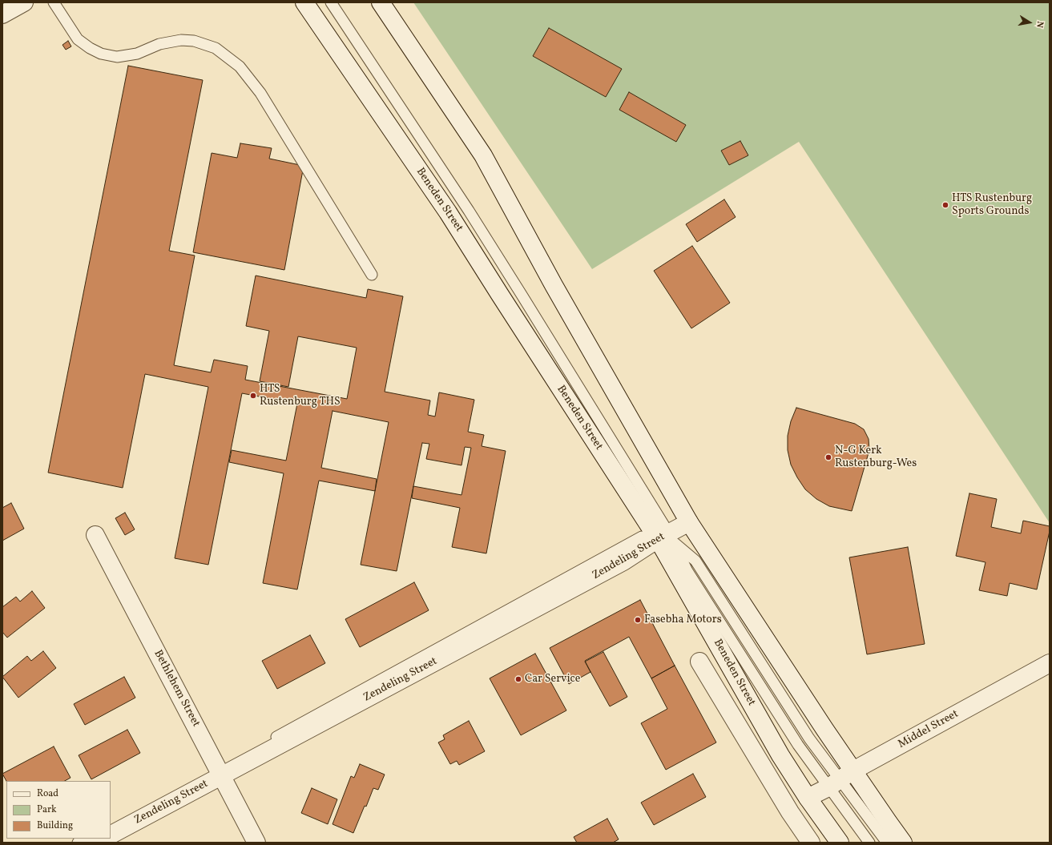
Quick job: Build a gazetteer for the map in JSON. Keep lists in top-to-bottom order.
{
  "streets": {
    "main road": [
      "Beneden Street",
      "Zendeling Street",
      "Bethlehem Street",
      "Middel Street"
    ]
  },
  "crossings": [
    ["Beneden Street", "Zendeling Street"],
    ["Beneden Street", "Middel Street"],
    ["Zendeling Street", "Bethlehem Street"]
  ],
  "places": [
    "HTS Rustenburg Sports Grounds",
    "HTS Rustenburg THS",
    "N-G Kerk Rustenburg-Wes",
    "Fasebha Motors",
    "Car Service"
  ],
  "legend": ["Road", "Park", "Building"],
  "north": "right"
}
